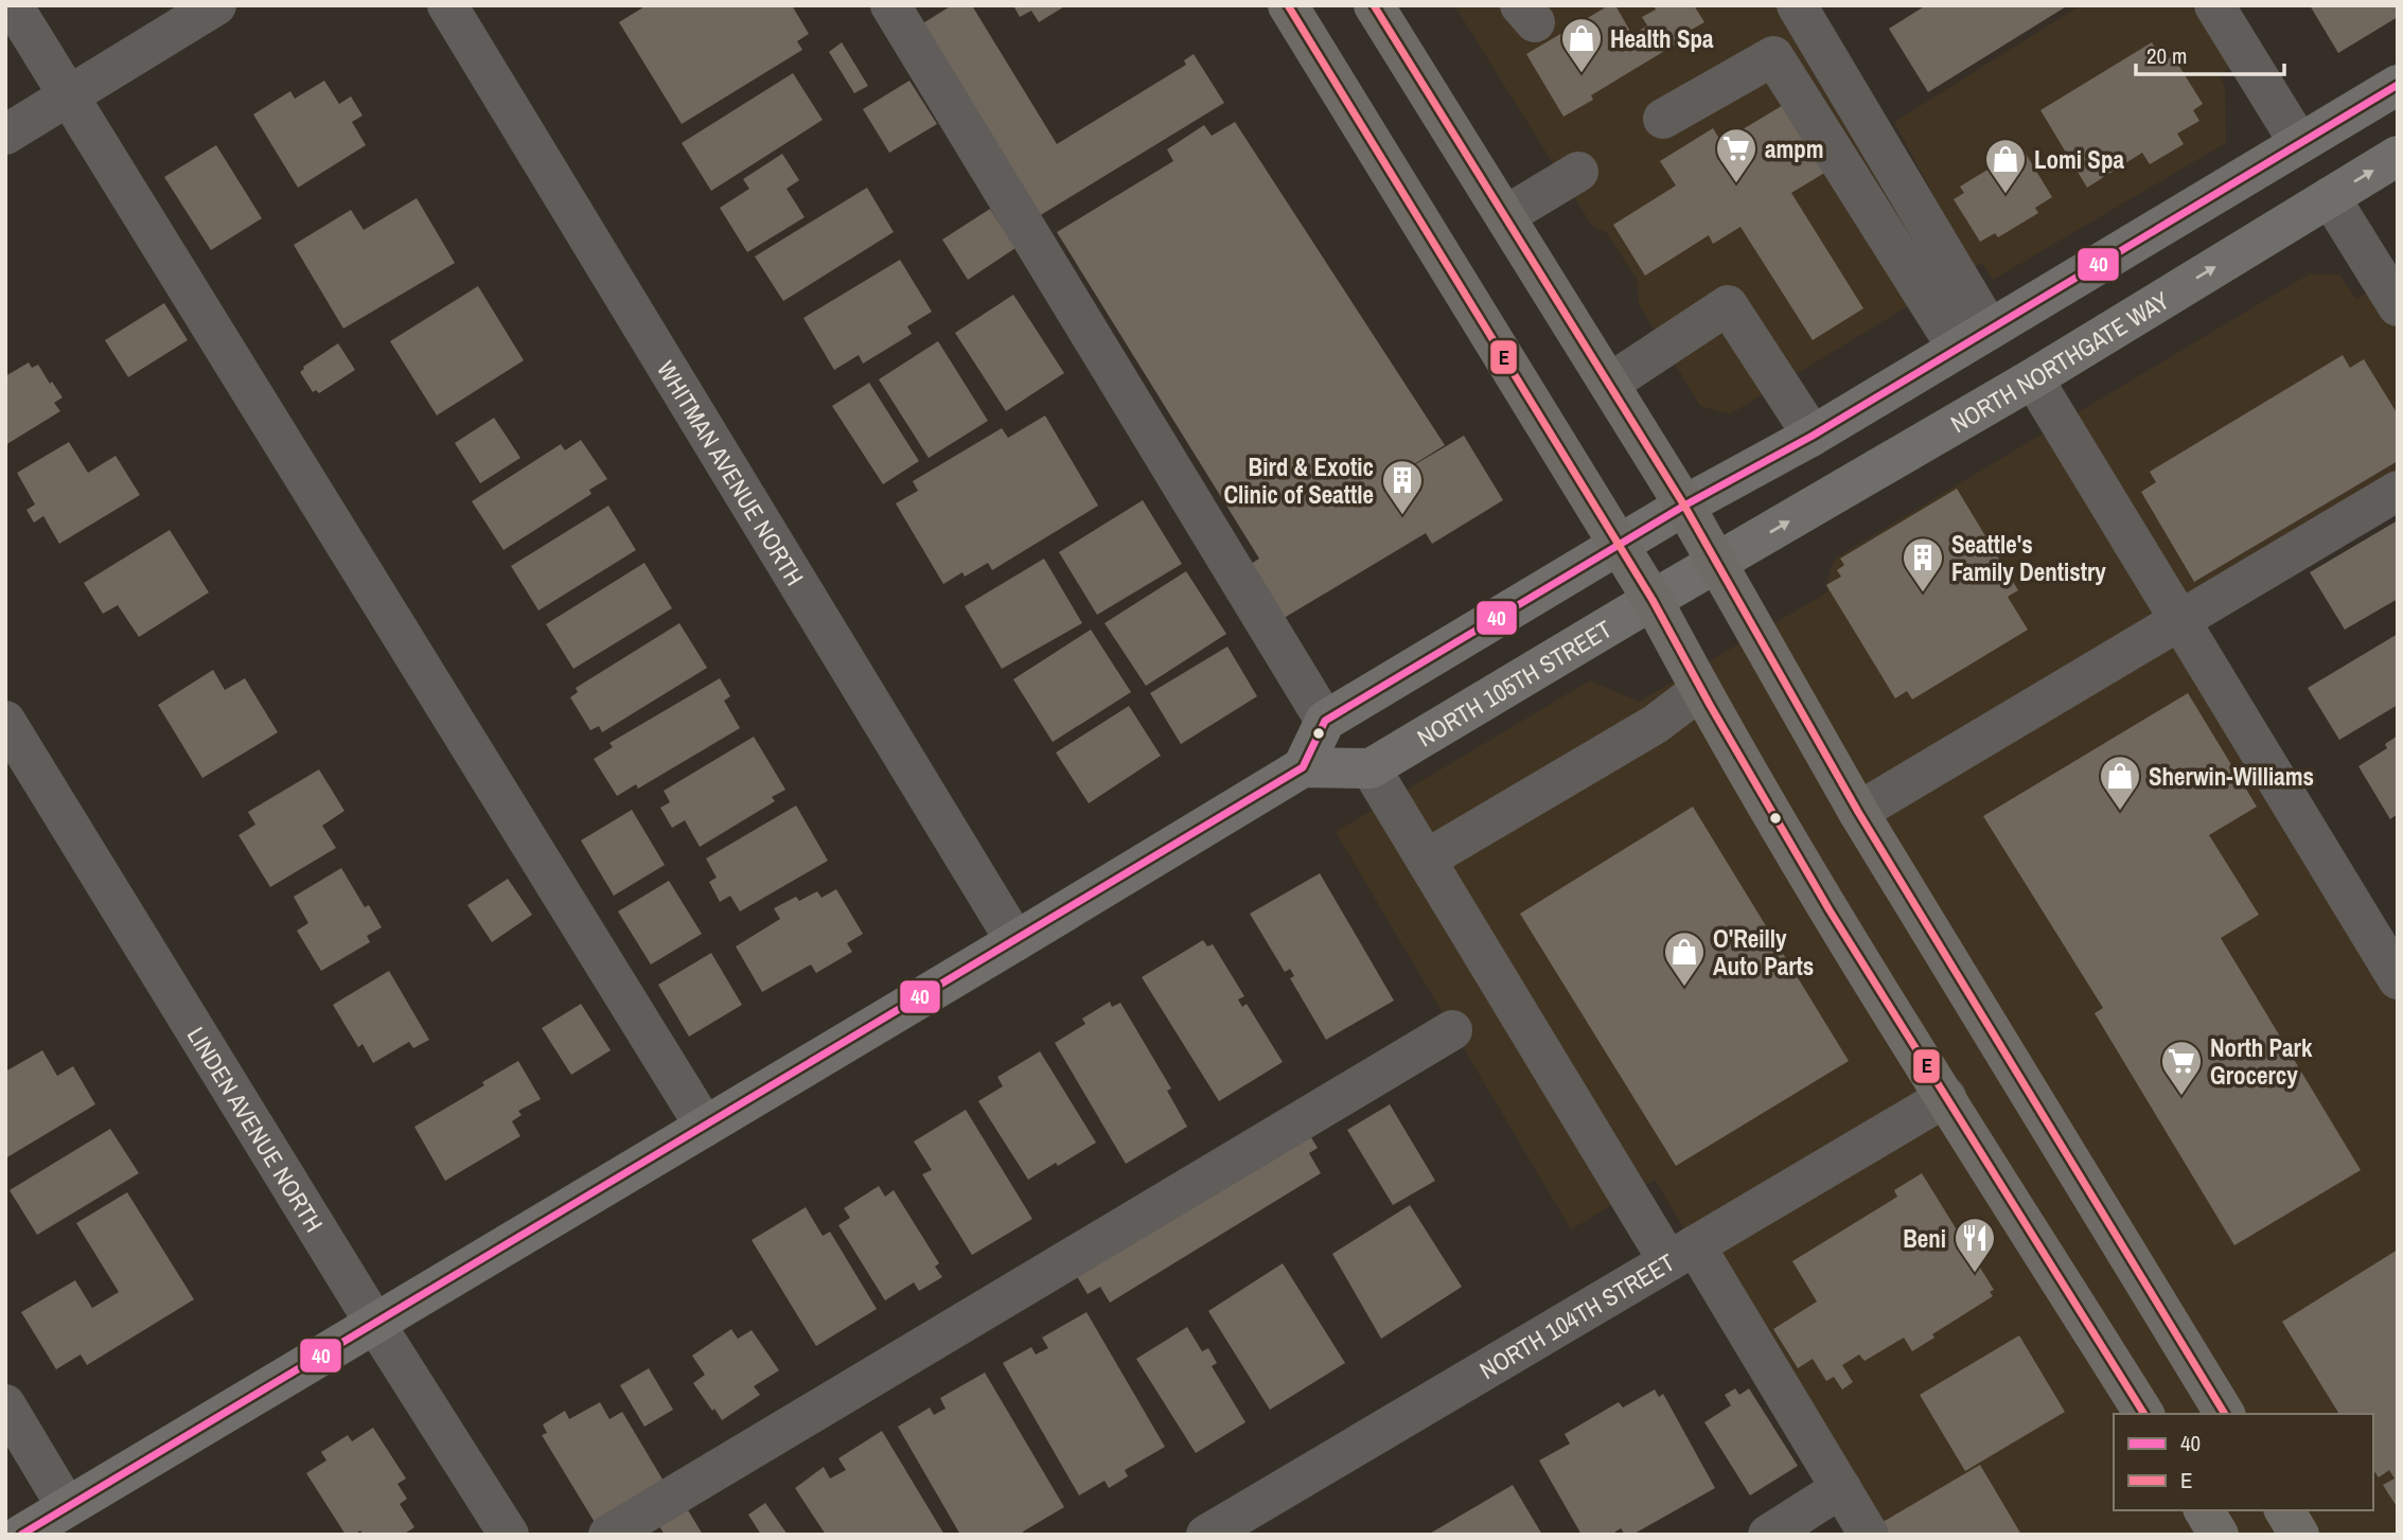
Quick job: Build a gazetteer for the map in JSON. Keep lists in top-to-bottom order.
{
  "streets": {
    "main road": ["NORTH NORTHGATE WAY", "NORTH 105TH STREET"],
    "street": ["WHITMAN AVENUE NORTH", "LINDEN AVENUE NORTH", "NORTH 104TH STREET"]
  },
  "crossings": [
    ["NORTH NORTHGATE WAY", "NORTH 105TH STREET"]
  ],
  "places": {
    "shop": [
      "Health Spa",
      "Lomi Spa",
      "Sherwin-Williams",
      "O'Reilly Auto Parts"
    ],
    "supermarket": ["ampm", "North Park Grocercy"],
    "building": ["Bird & Exotic Clinic of Seattle", "Seattle's Family Dentistry"],
    "restaurant": ["Beni"]
  },
  "lines": ["transit line E", "transit line 40"],
  "legend": ["40", "E"],
  "scale_bar": "20 m"
}
